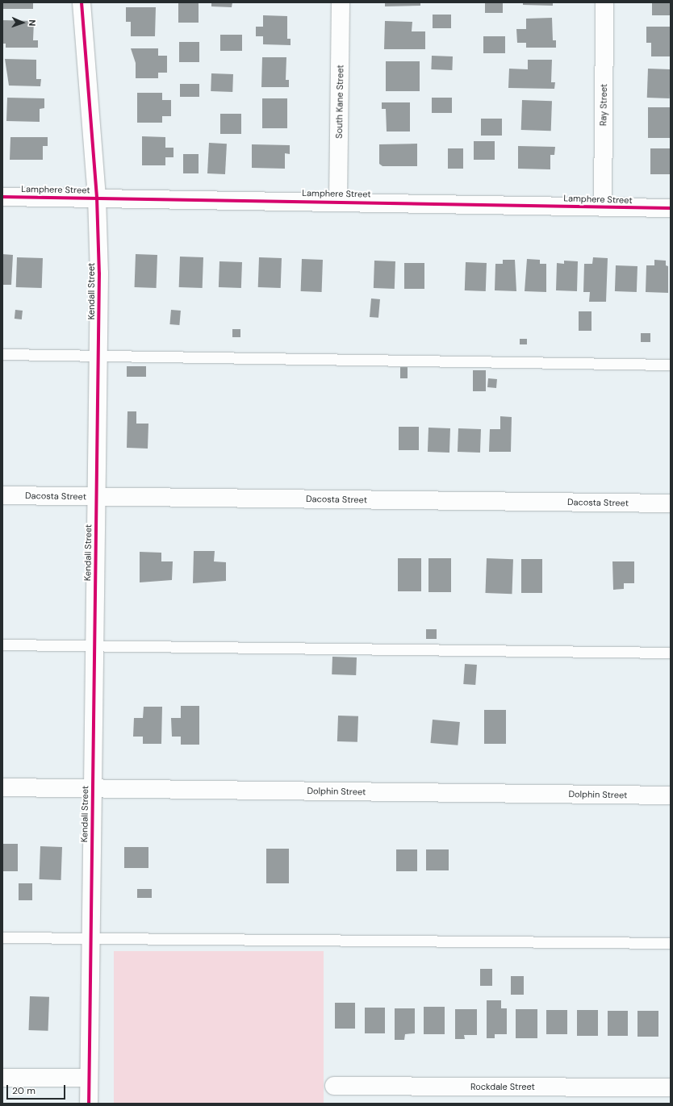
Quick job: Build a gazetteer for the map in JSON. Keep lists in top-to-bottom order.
{
  "streets": {
    "street": [
      "South Kane Street",
      "Ray Street",
      "Lamphere Street",
      "Kendall Street",
      "Dacosta Street",
      "Dolphin Street",
      "Rockdale Street"
    ]
  },
  "crossings": [
    ["South Kane Street", "Lamphere Street"],
    ["Ray Street", "Lamphere Street"],
    ["Lamphere Street", "Kendall Street"],
    ["Kendall Street", "Dacosta Street"],
    ["Kendall Street", "Dolphin Street"]
  ],
  "scale_bar": "20 m",
  "north": "right"
}
